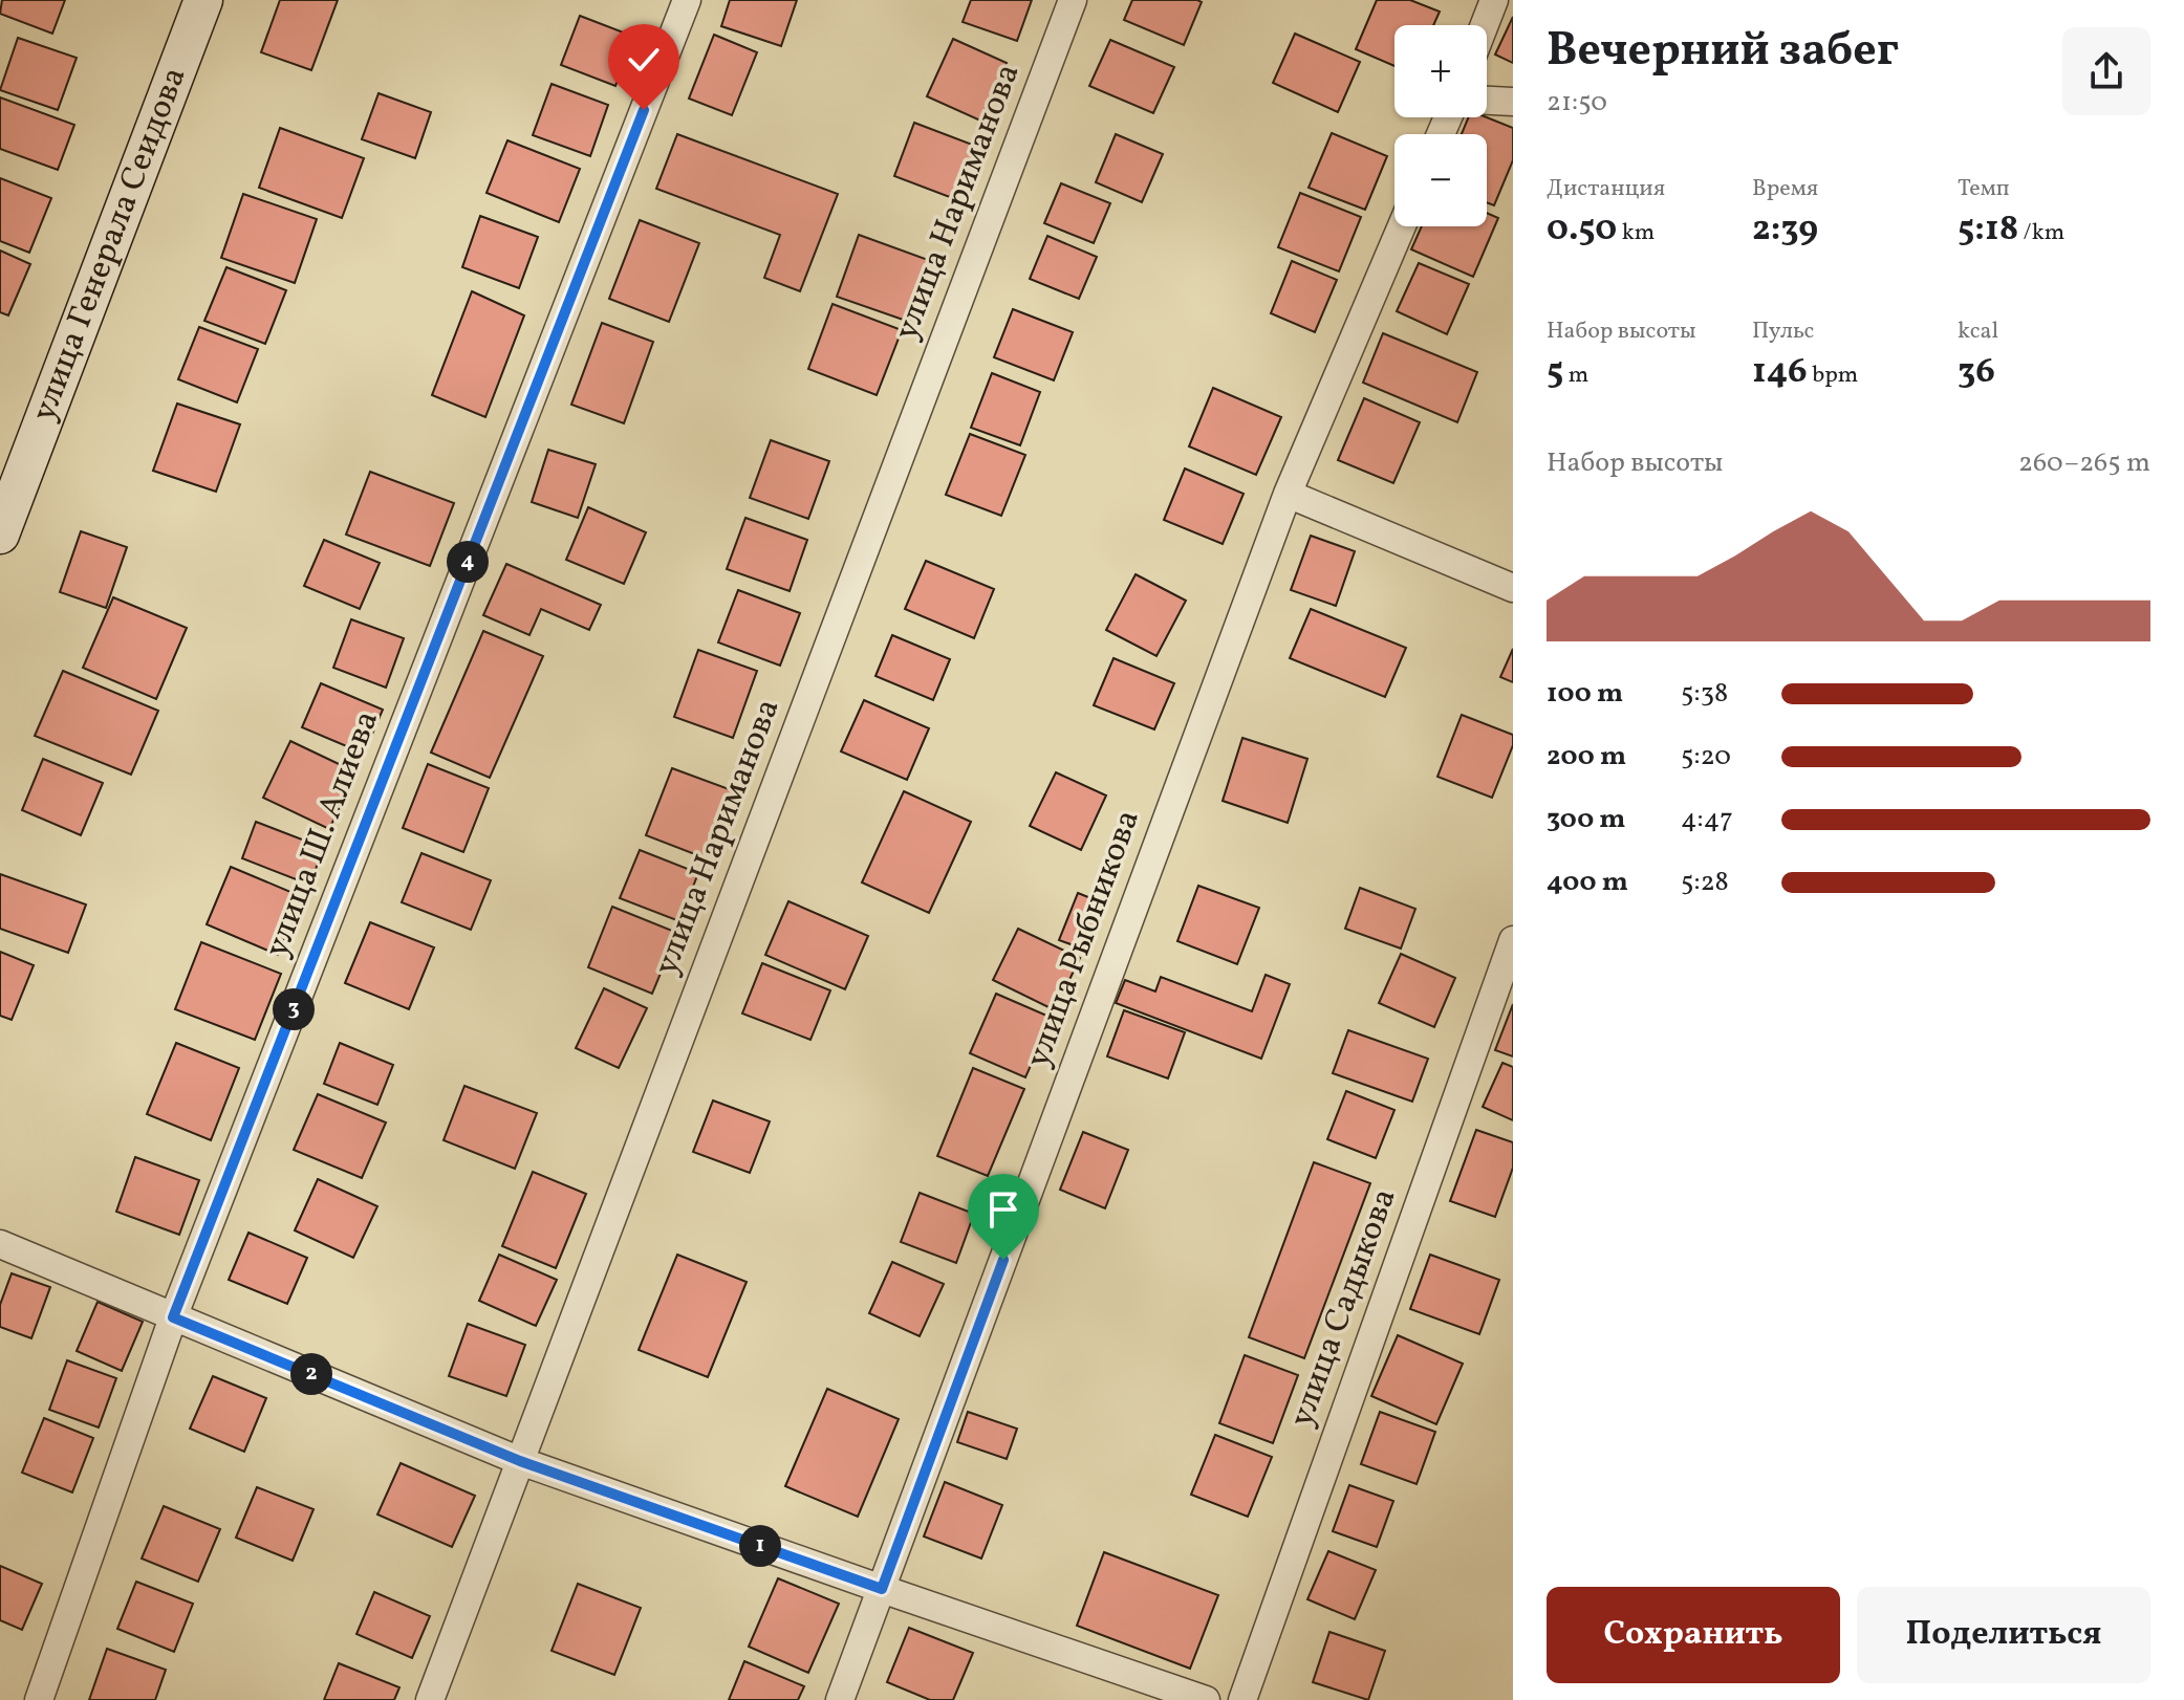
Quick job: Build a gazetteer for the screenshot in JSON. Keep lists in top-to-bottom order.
{
  "streets": {
    "street": [
      "улица Нариманова",
      "улица Генерала Сеидова",
      "улица Ш. Алиева",
      "улица Рыбникова",
      "улица Садыкова"
    ]
  },
  "page": {
    "heading": ["Вечерний забег", "21:50"],
    "map_buttons": ["+", "−"],
    "stats": [
      ["Дистанция", "0.50 km"],
      ["Время", "2:39"],
      ["Темп", "5:18 /km"],
      ["Набор высоты", "5 m"],
      ["Пульс", "146 bpm"],
      ["kcal", "36"]
    ],
    "chart": ["Набор высоты", "260–265 m"],
    "pins": [
      "4",
      "3",
      "2",
      "1"
    ],
    "list": [
      {
        "name": "100 m",
        "note": "5:38"
      },
      {
        "name": "200 m",
        "note": "5:20"
      },
      {
        "name": "300 m",
        "note": "4:47"
      },
      {
        "name": "400 m",
        "note": "5:28"
      }
    ],
    "buttons": ["Сохранить", "Поделиться"]
  }
}
